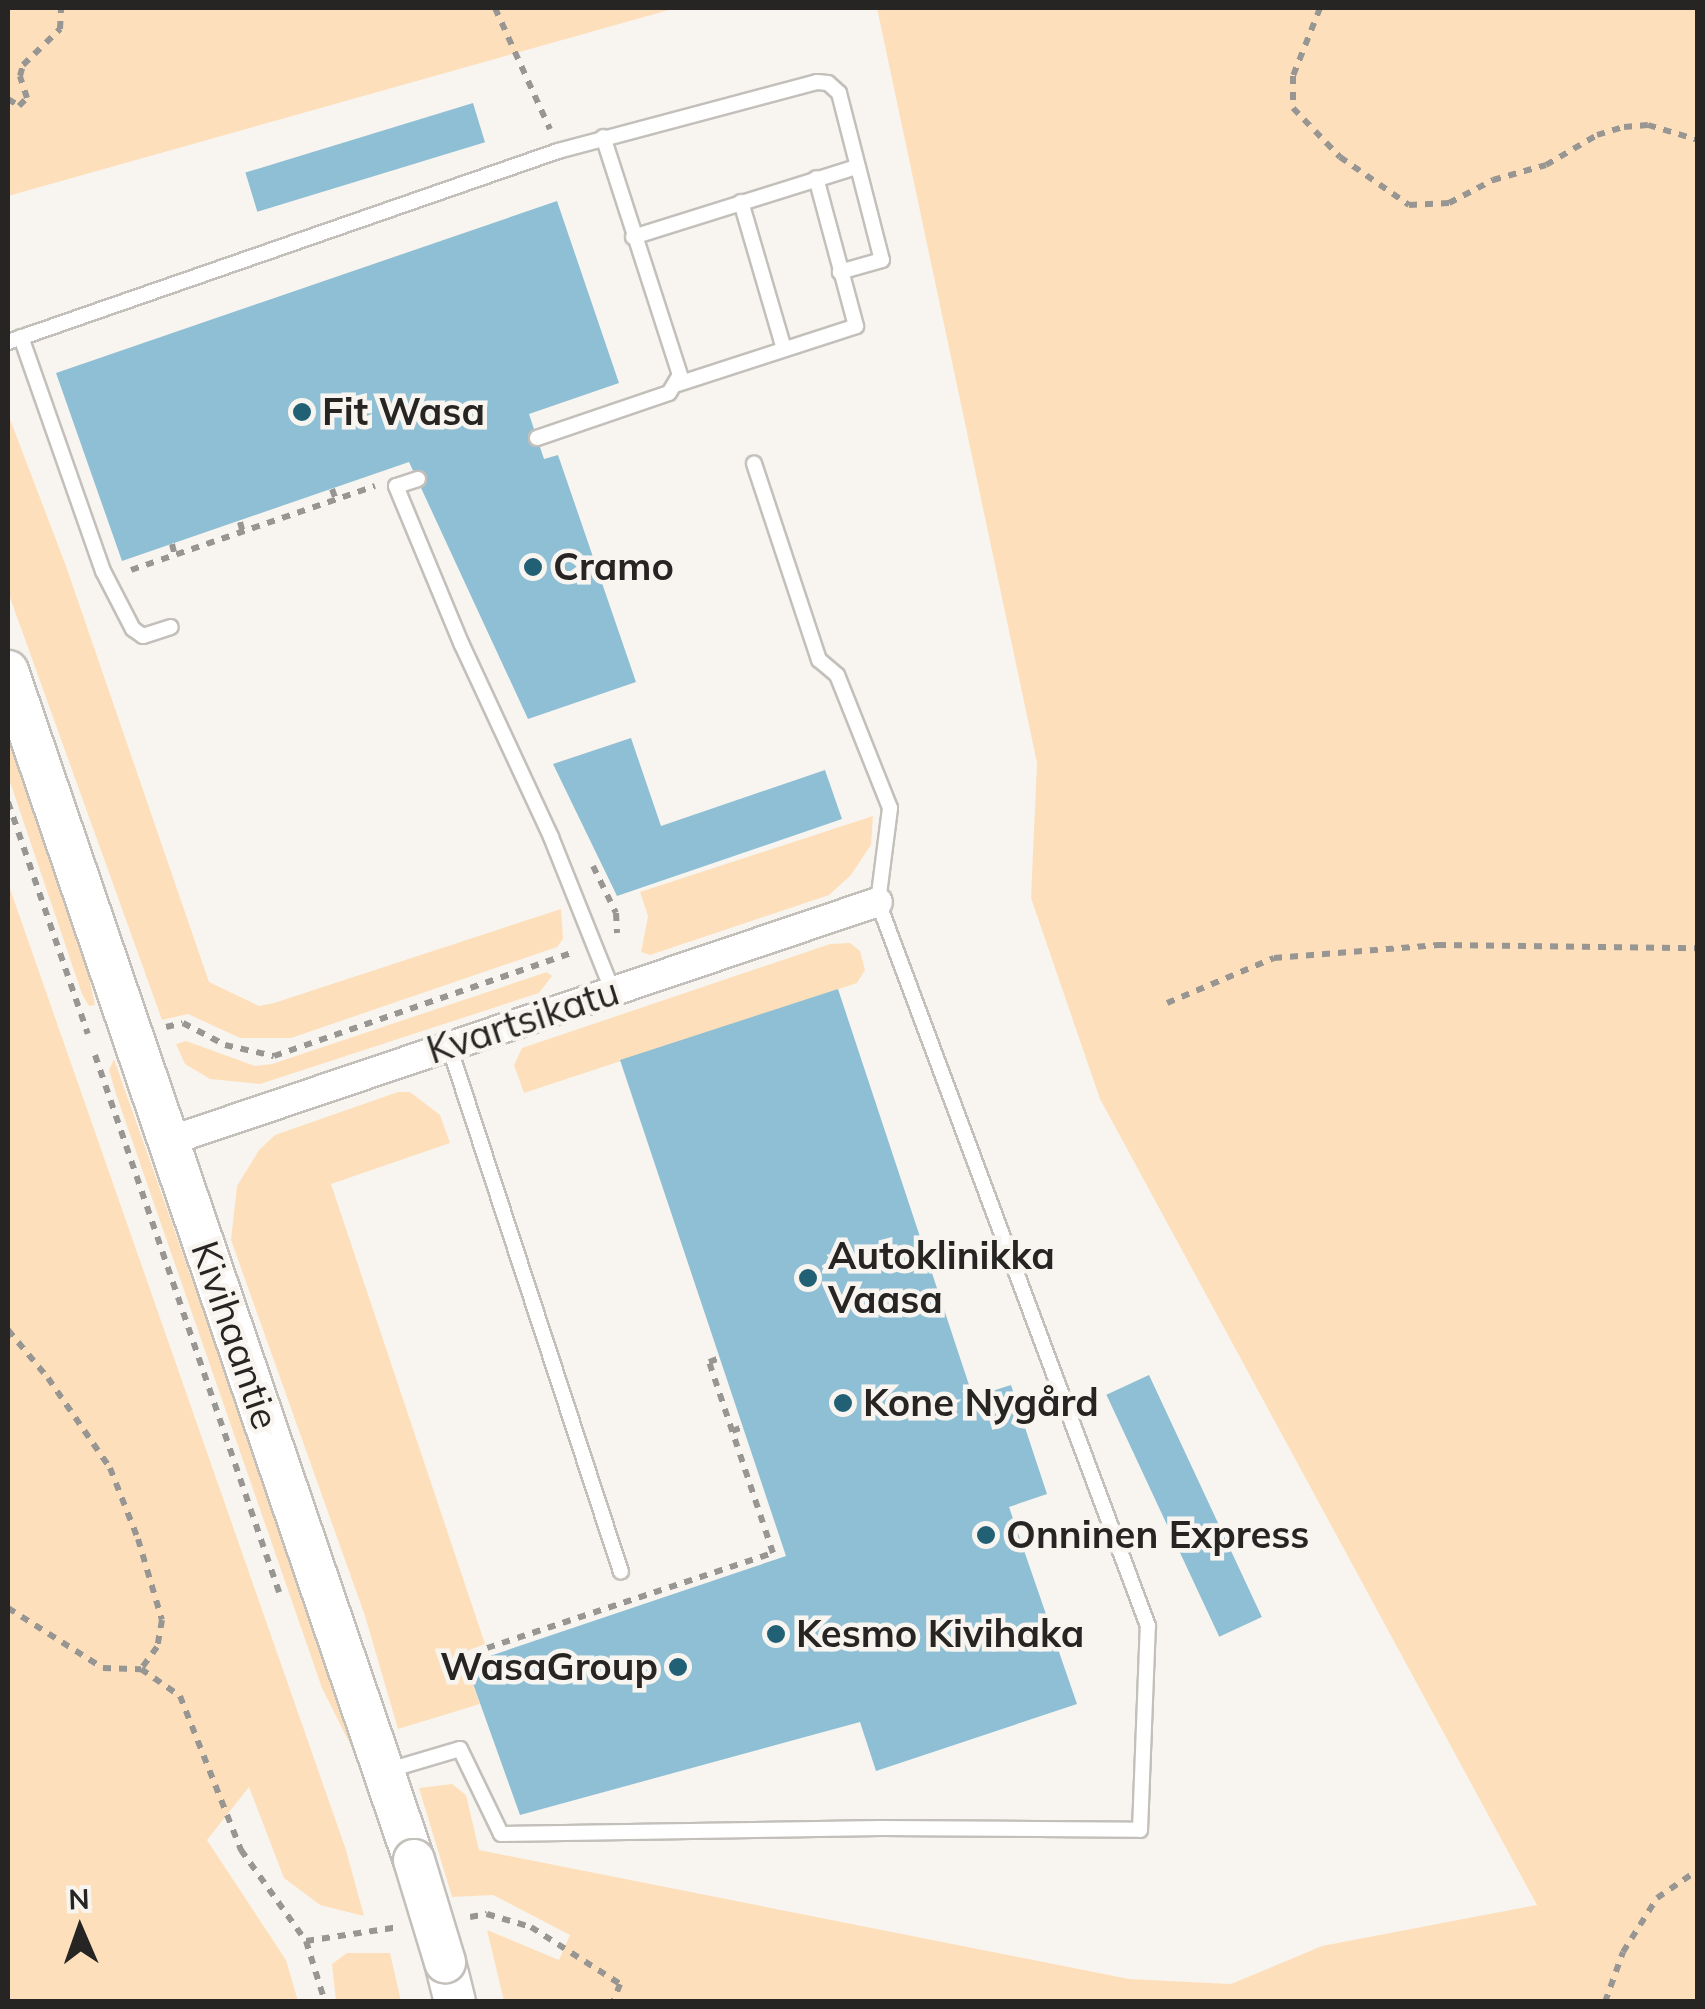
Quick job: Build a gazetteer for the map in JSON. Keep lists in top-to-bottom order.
{
  "streets": {
    "main road": ["Kivihaantie"],
    "street": ["Kvartsikatu"]
  },
  "crossings": [
    ["Kvartsikatu", "Kivihaantie"]
  ],
  "places": [
    "Fit Wasa",
    "Cramo",
    "Autoklinikka Vaasa",
    "Kone Nygård",
    "Onninen Express",
    "Kesmo Kivihaka",
    "WasaGroup"
  ],
  "north": "top"
}
